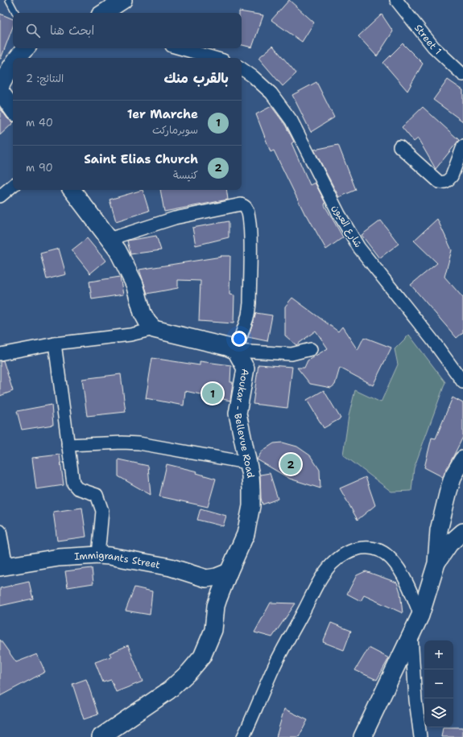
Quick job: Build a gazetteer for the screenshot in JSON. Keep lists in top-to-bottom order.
{
  "streets": {
    "street": [
      "Street 1",
      "شارع العيون",
      "Aoukar - Bellevue Road",
      "Immigrants Street"
    ]
  },
  "crossings": [
    ["Aoukar - Bellevue Road", "Immigrants Street"]
  ],
  "page": {
    "search": "ابحث هنا",
    "heading": ["بالقرب منك", "النتائج: 2"],
    "list": [
      {
        "mark": "1",
        "name": "1er Marche",
        "note": "سوبرماركت",
        "value": "40 m"
      },
      {
        "mark": "2",
        "name": "Saint Elias Church",
        "note": "كنيسة",
        "value": "90 m"
      }
    ],
    "pins": ["1", "2"],
    "map_buttons": ["+", "−"]
  }
}
